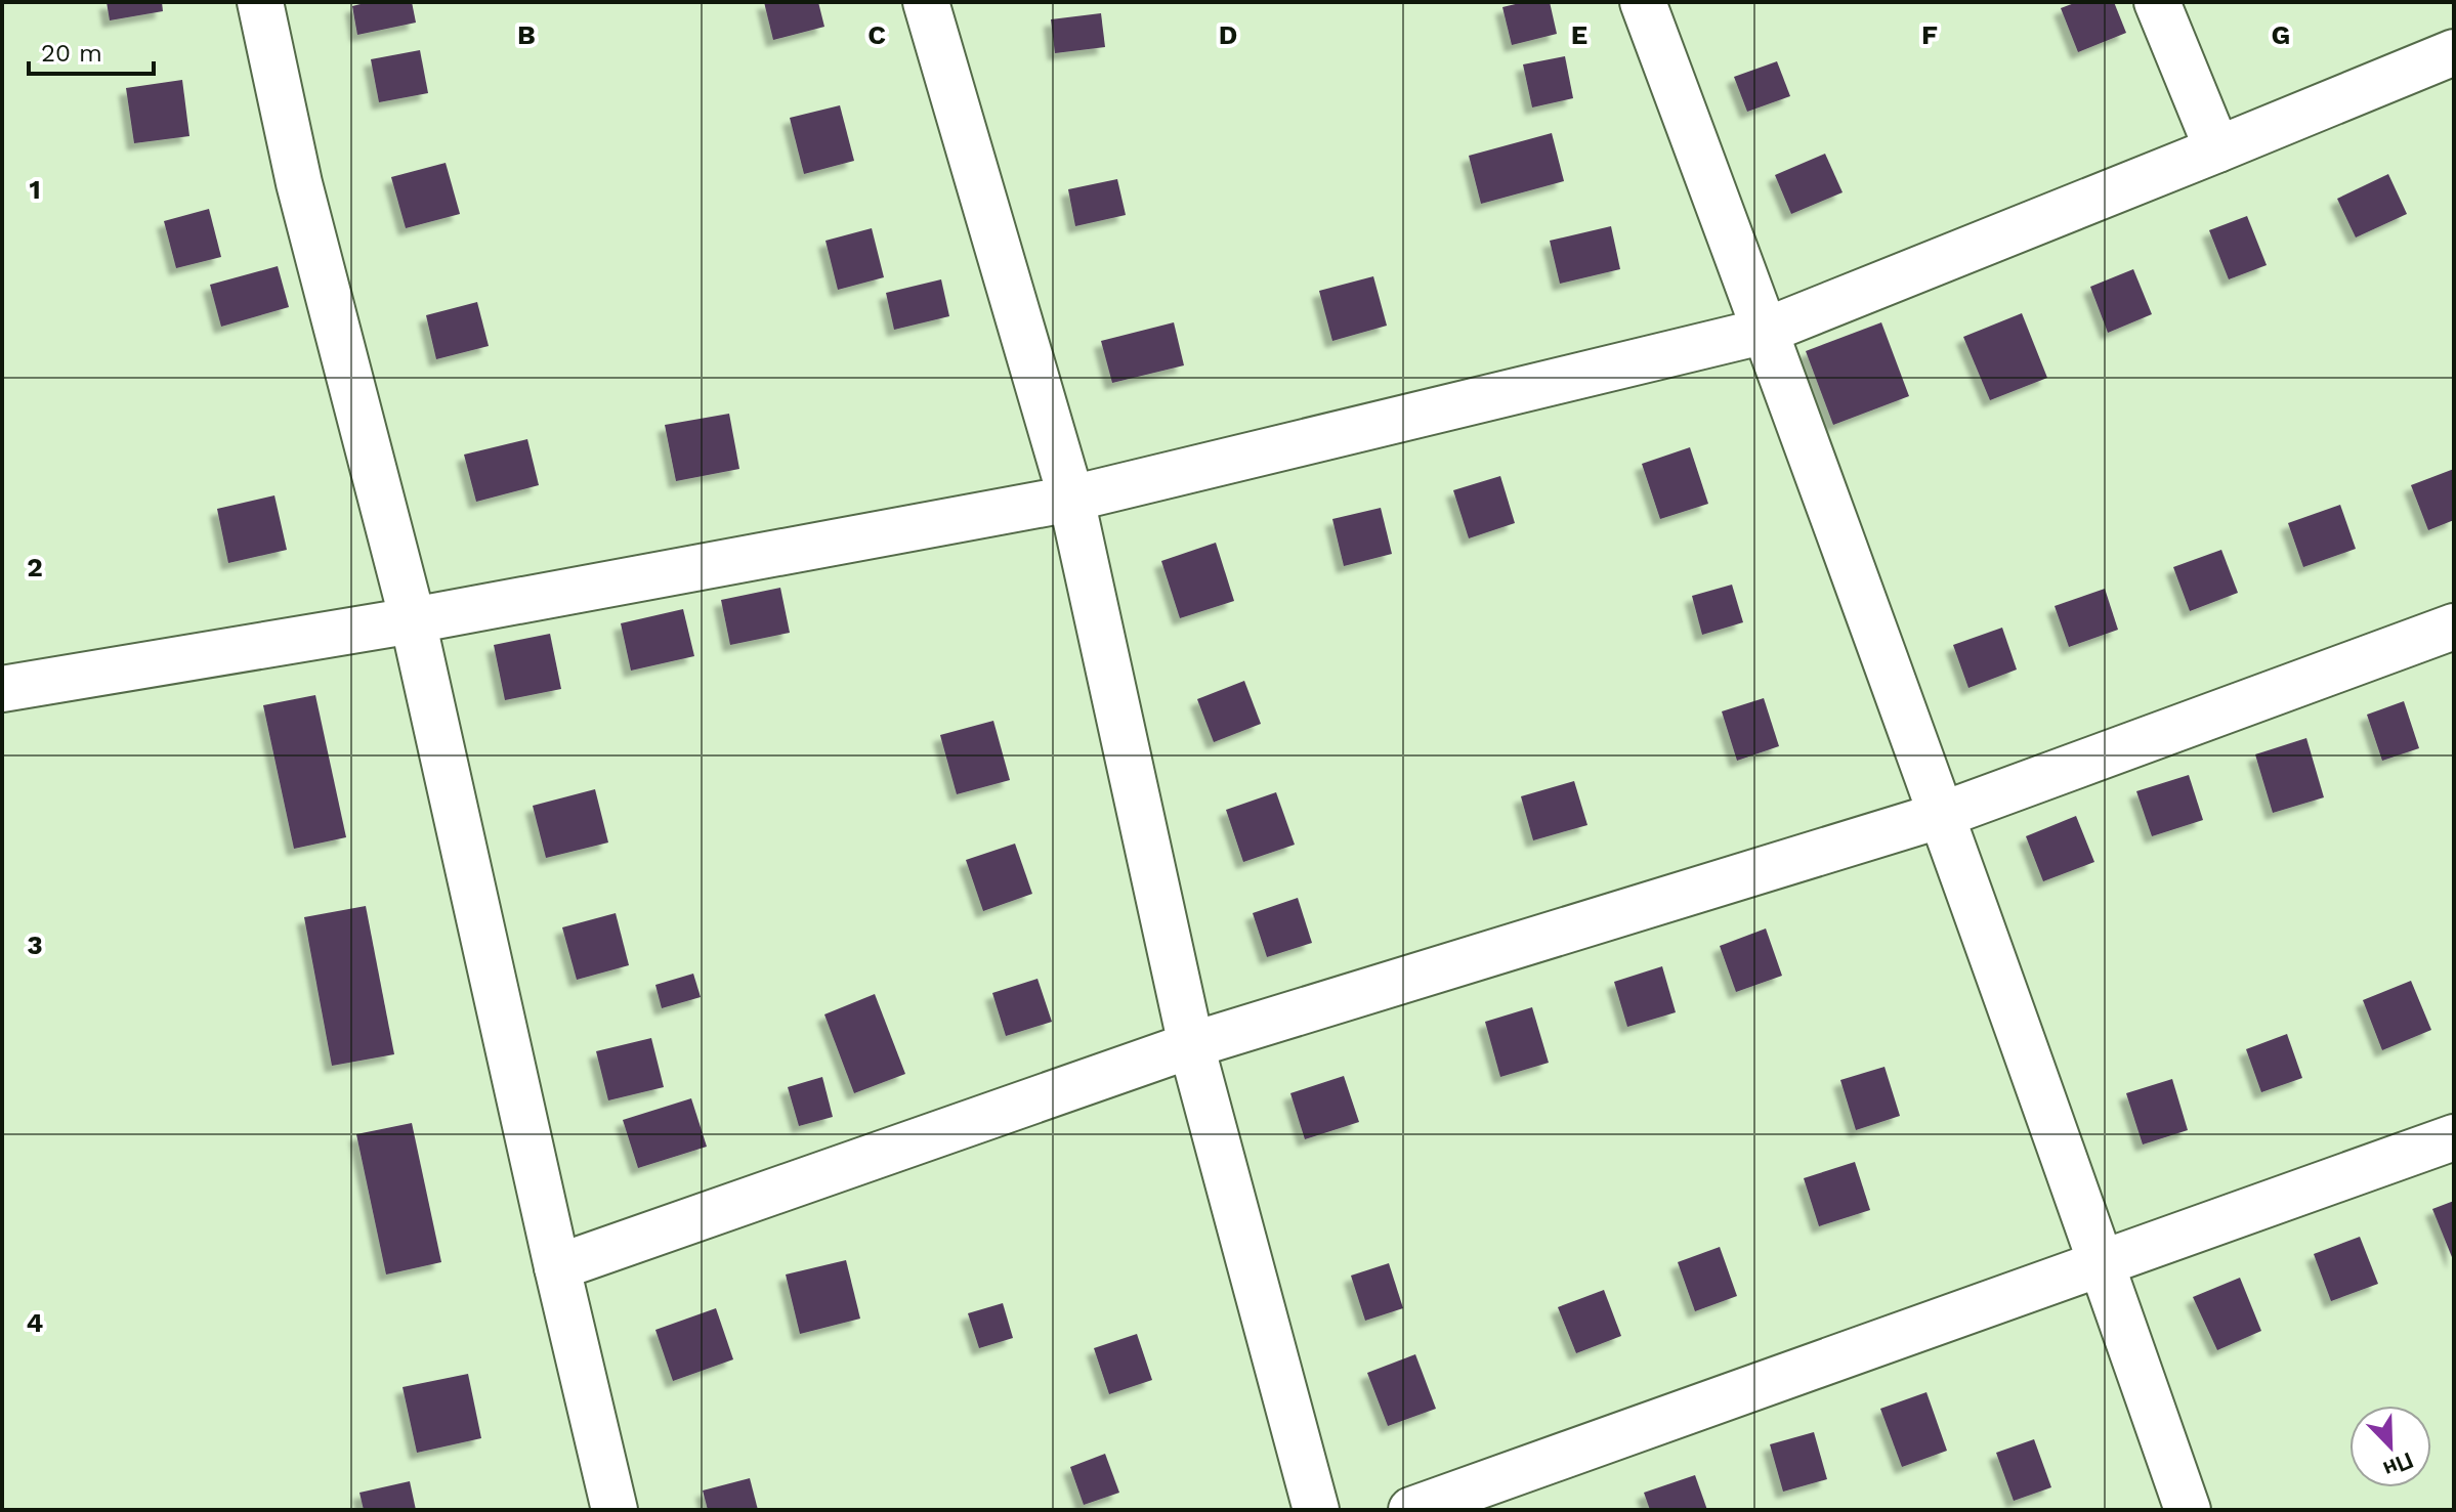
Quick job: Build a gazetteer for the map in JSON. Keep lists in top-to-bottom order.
{
  "scale_bar": "20 m",
  "north": "bottom right",
  "grid": {
    "columns": [
      "B",
      "C",
      "D",
      "E",
      "F",
      "G"
    ],
    "rows": [
      "1",
      "2",
      "3",
      "4"
    ]
  }
}
